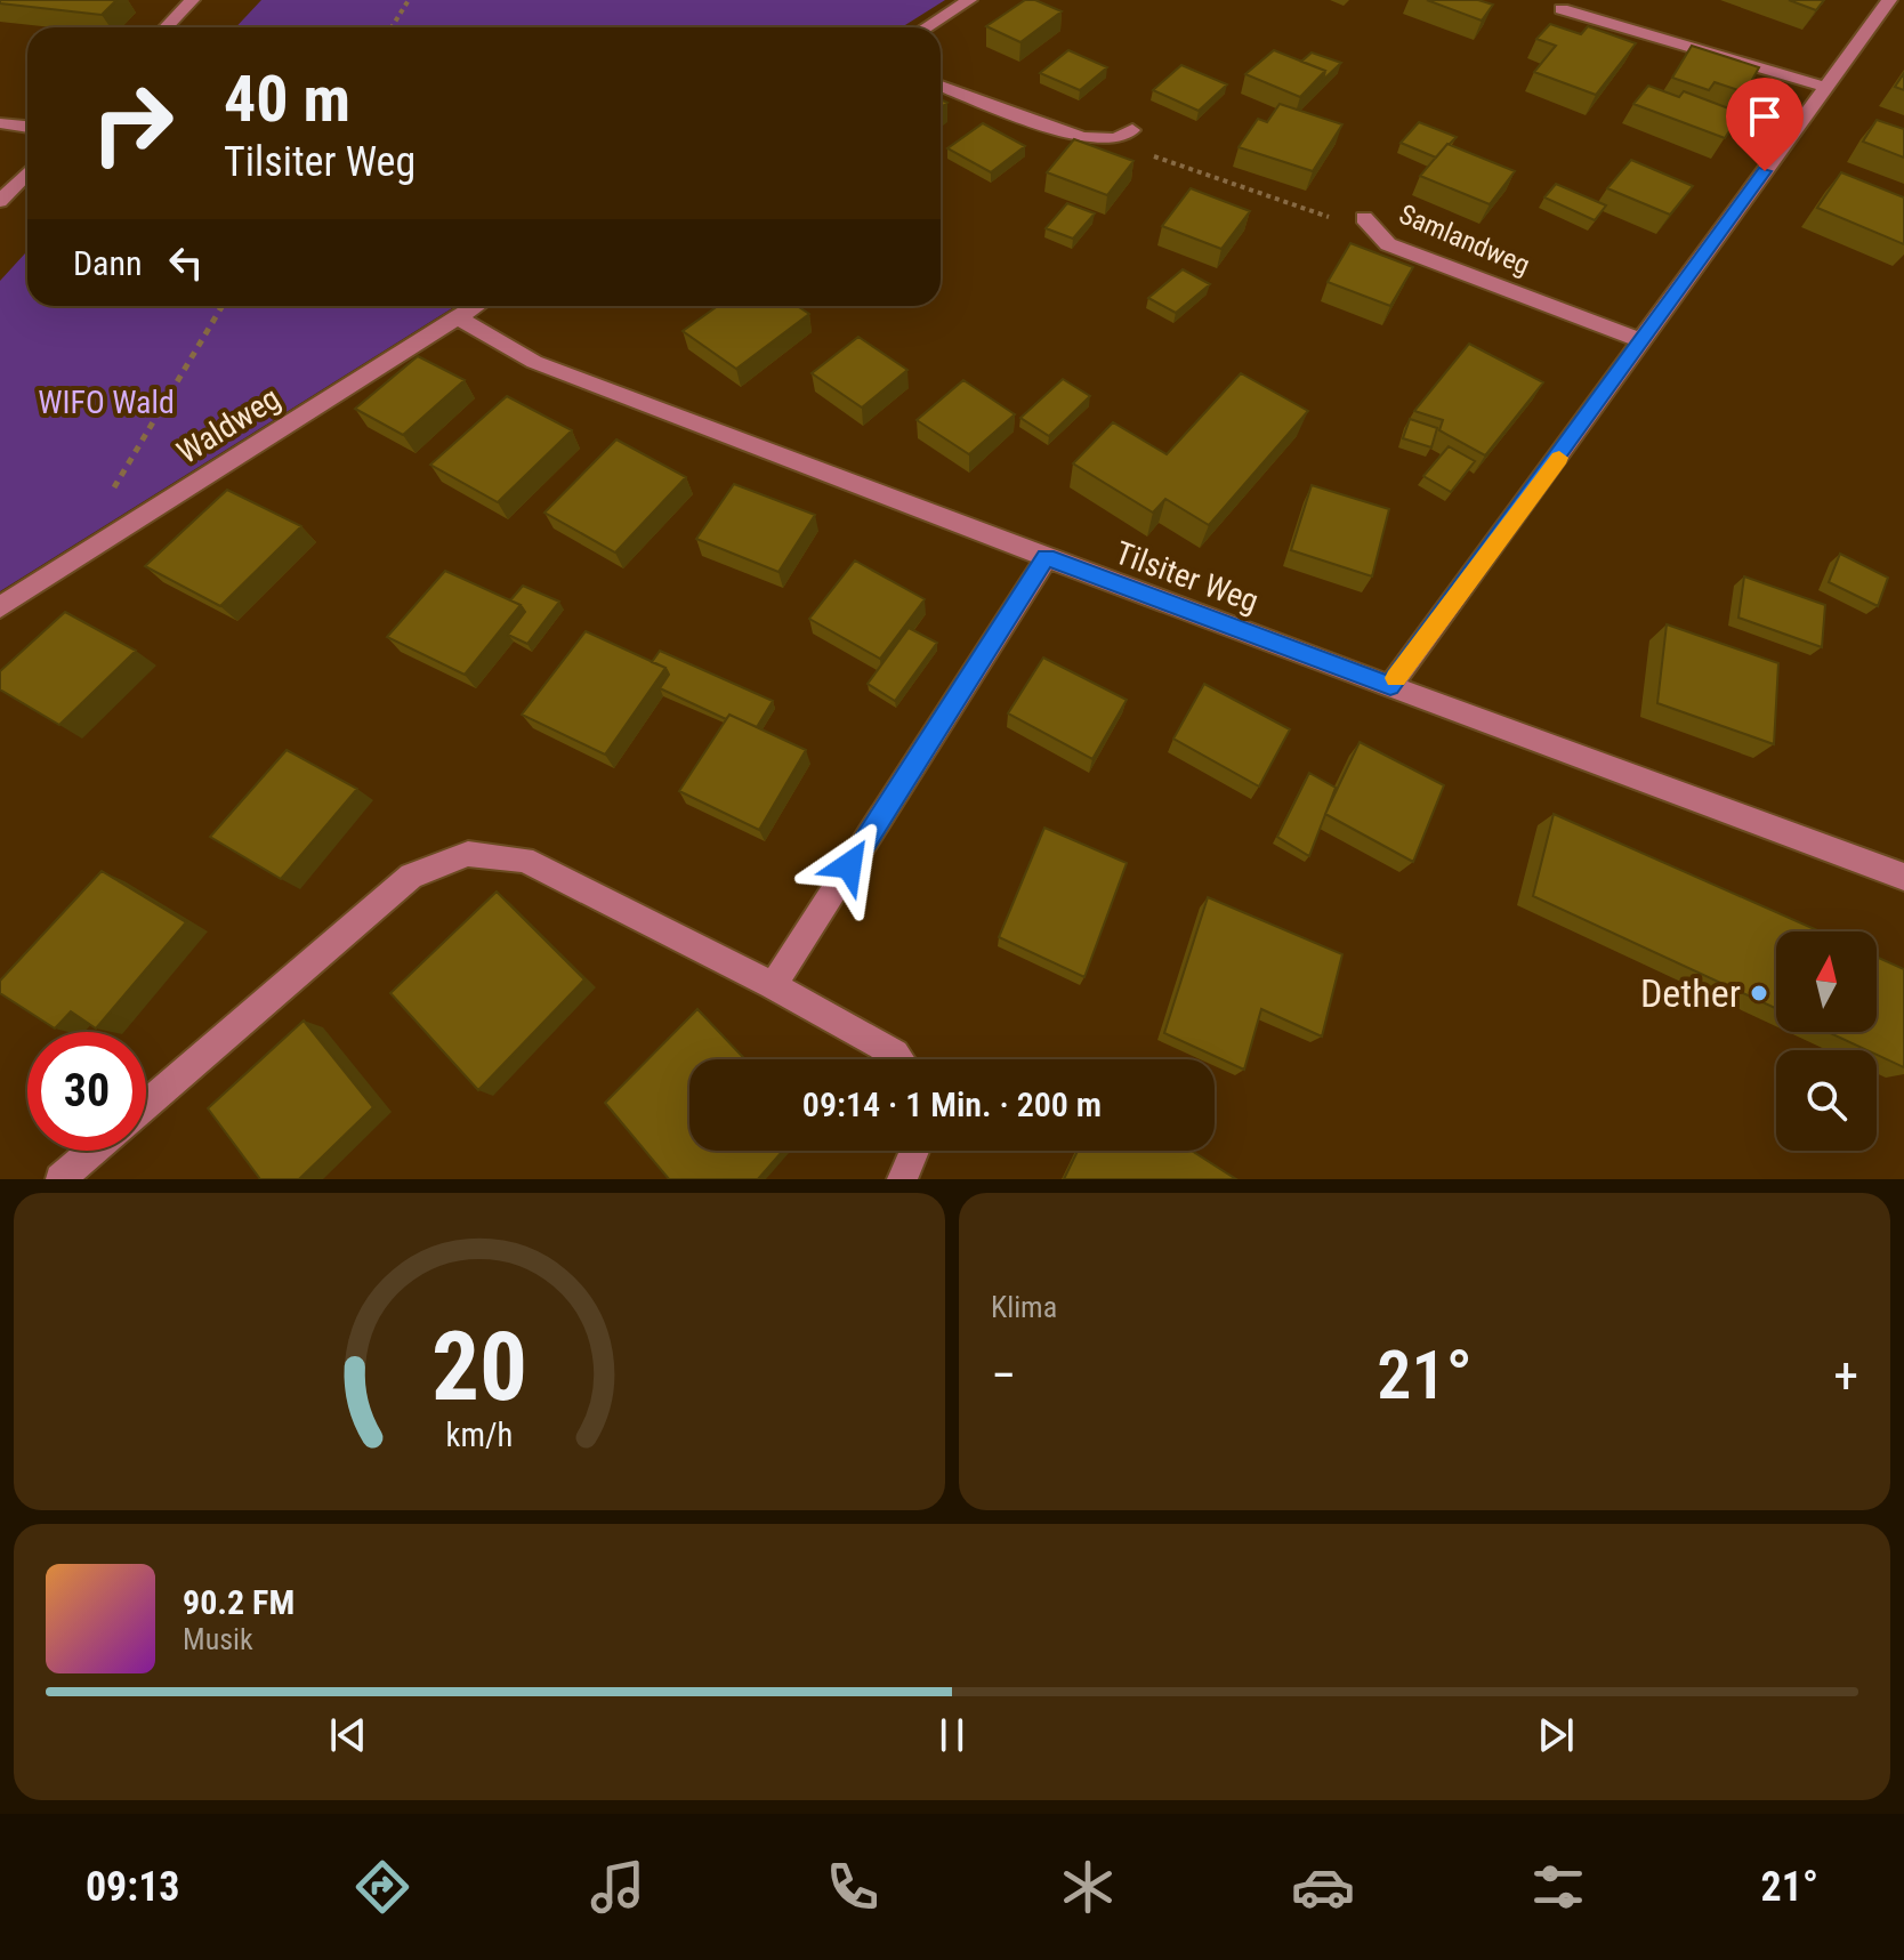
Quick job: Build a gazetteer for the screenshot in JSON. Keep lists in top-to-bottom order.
{
  "streets": {
    "street": ["Samlandweg", "Waldweg", "Tilsiter Weg"]
  },
  "crossings": [
    ["Waldweg", "Tilsiter Weg"]
  ],
  "parks": ["WIFO Wald"],
  "places": ["Dether"],
  "north": "top",
  "page": {
    "turn": ["40 m", "Tilsiter Weg"],
    "then": "Dann",
    "limit": "30",
    "trip": "09:14 · 1 Min. · 200 m",
    "tile": "Klima",
    "heat": ["−", "21°", "+"],
    "song": ["90.2 FM", "Musik"],
    "tabs": ["09:13", "21°"],
    "gauge": ["20", "km/h"]
  }
}
